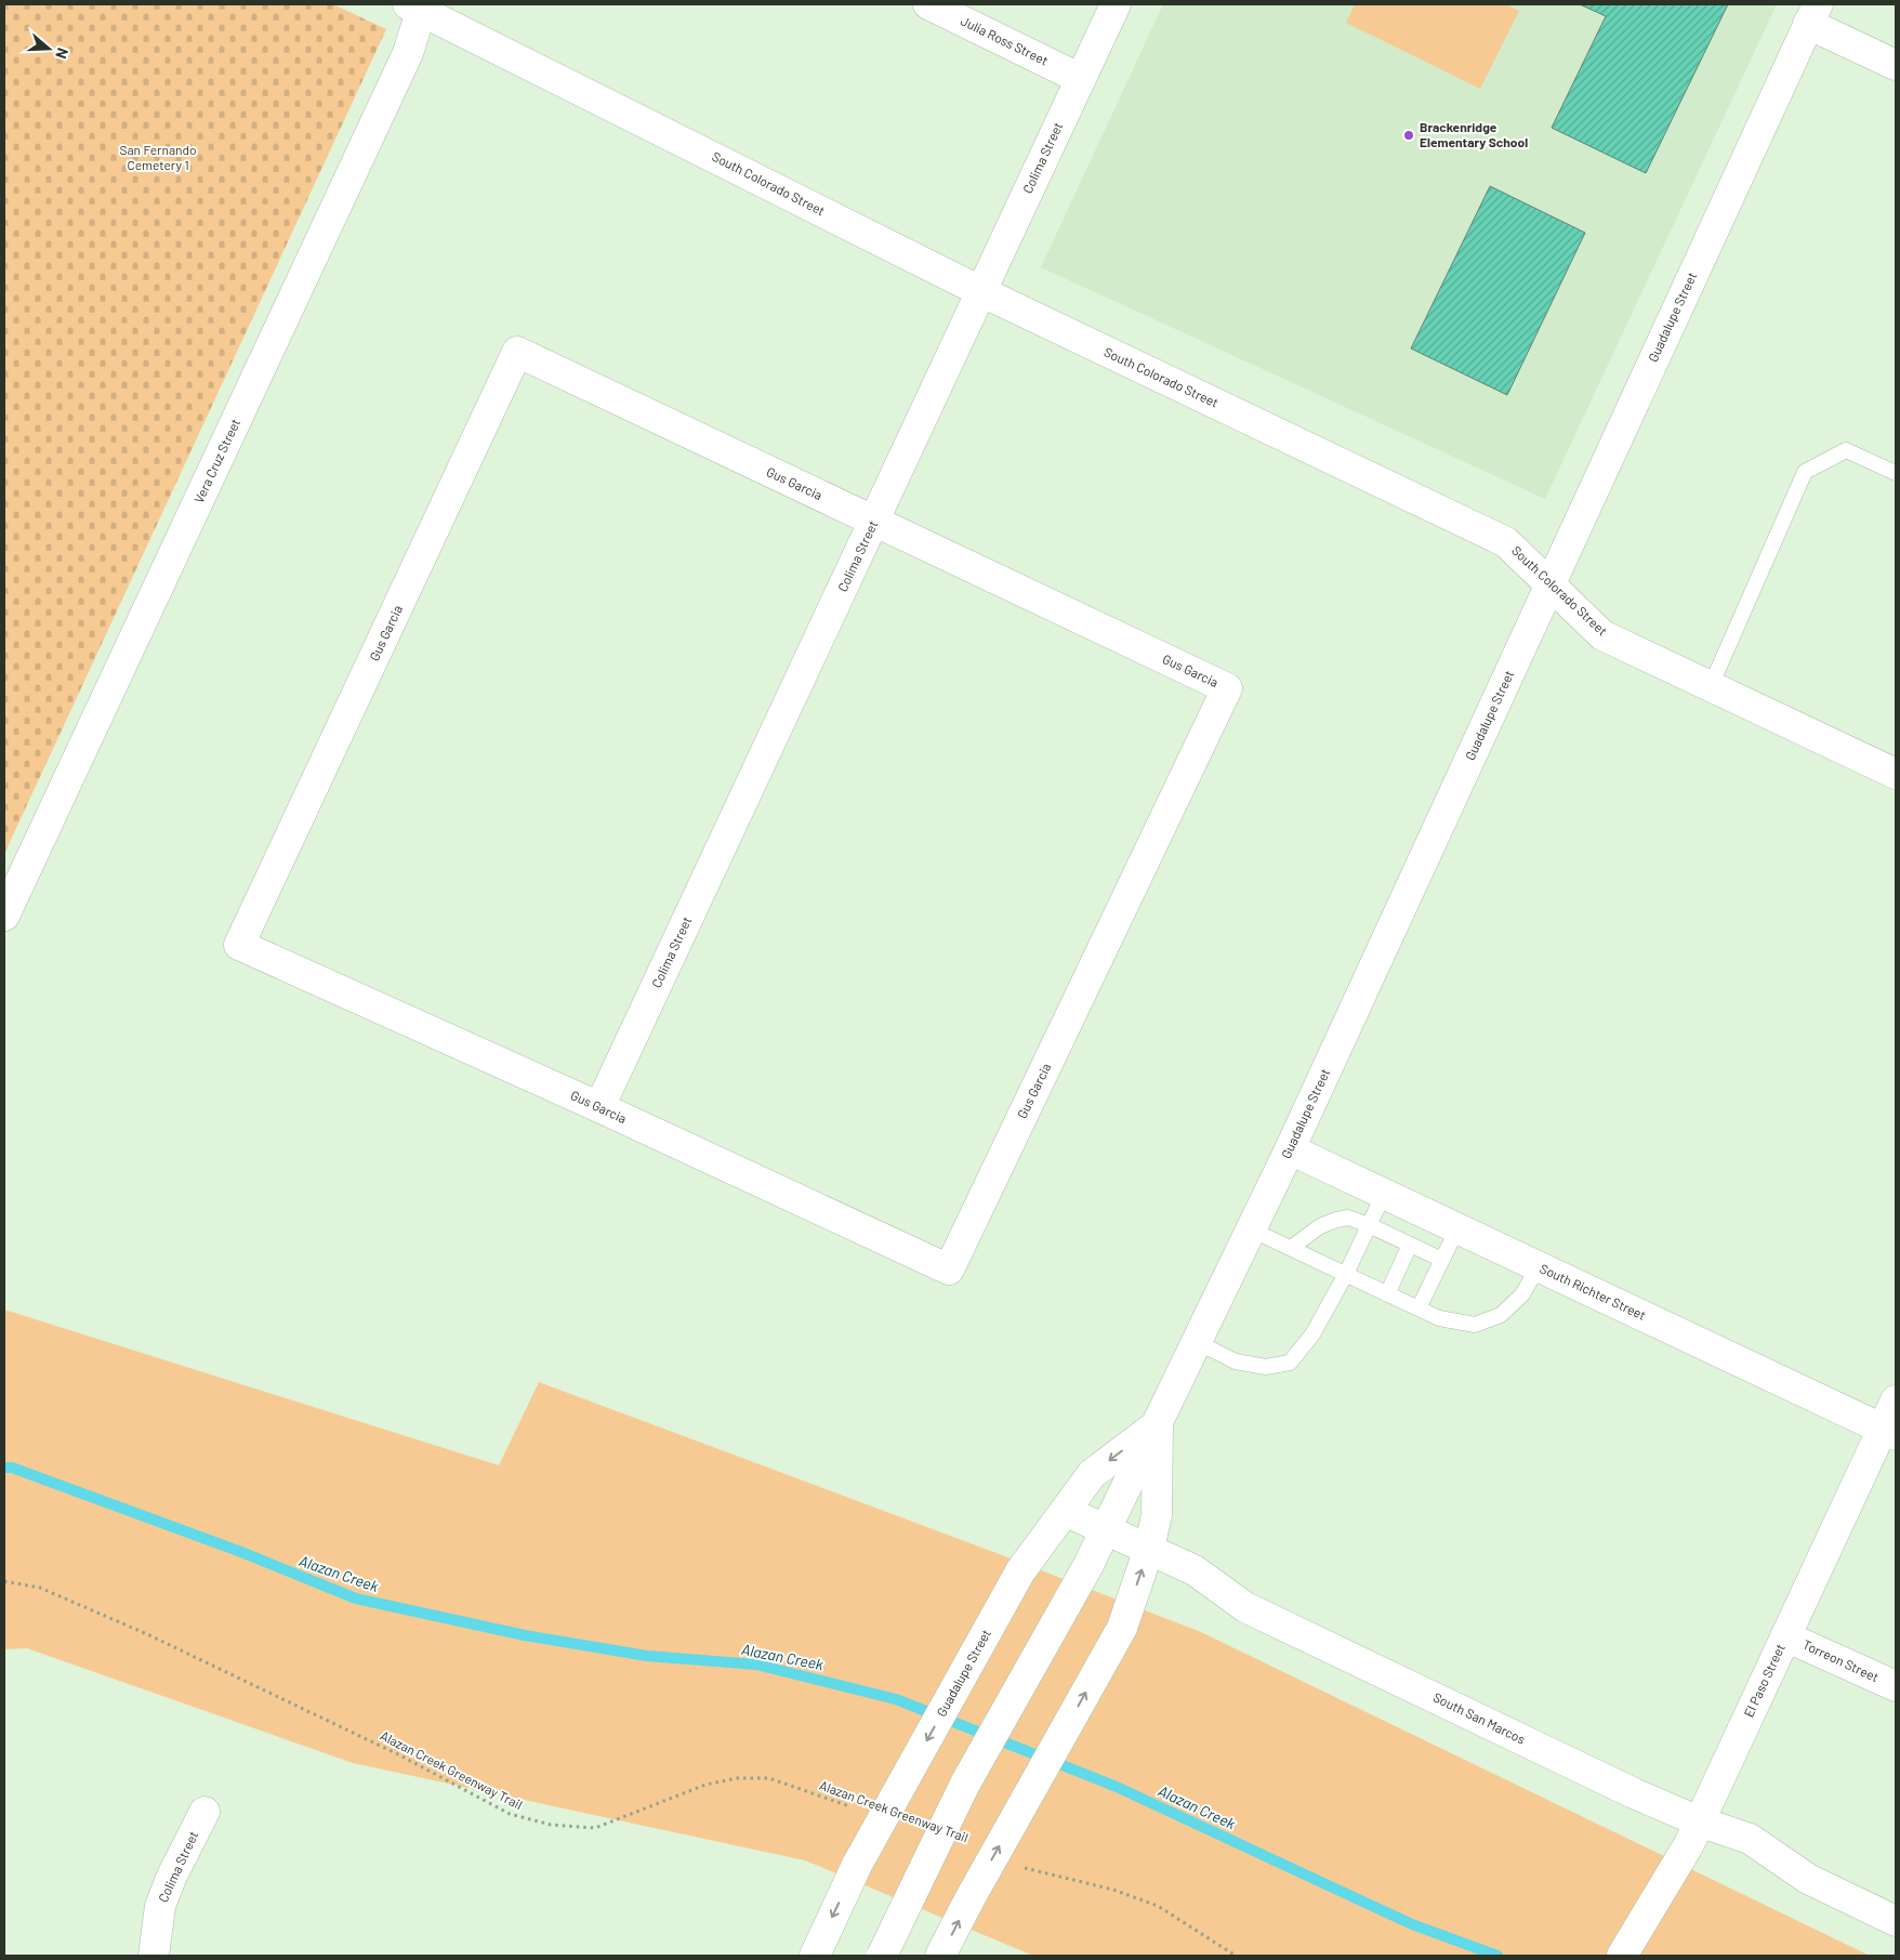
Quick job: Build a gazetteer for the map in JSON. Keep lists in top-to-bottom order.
{
  "streets": {
    "street": [
      "Julia Ross Street",
      "Colima Street",
      "South Colorado Street",
      "Guadalupe Street",
      "Vera Cruz Street",
      "Gus Garcia",
      "South Richter Street",
      "Torreon Street",
      "El Paso Street",
      "South San Marcos"
    ],
    "path": ["Alazan Creek Greenway Trail"]
  },
  "crossings": [
    ["Julia Ross Street", "Colima Street"],
    ["Colima Street", "South Colorado Street"],
    ["Colima Street", "Gus Garcia"],
    ["South Colorado Street", "Guadalupe Street"],
    ["South Colorado Street", "Vera Cruz Street"],
    ["Guadalupe Street", "South Richter Street"],
    ["Guadalupe Street", "South San Marcos"],
    ["South Richter Street", "El Paso Street"],
    ["Torreon Street", "El Paso Street"],
    ["El Paso Street", "South San Marcos"]
  ],
  "water": ["Alazan Creek"],
  "parks": ["San Fernando Cemetery 1"],
  "places": ["Brackenridge Elementary School"],
  "north": "right"
}
